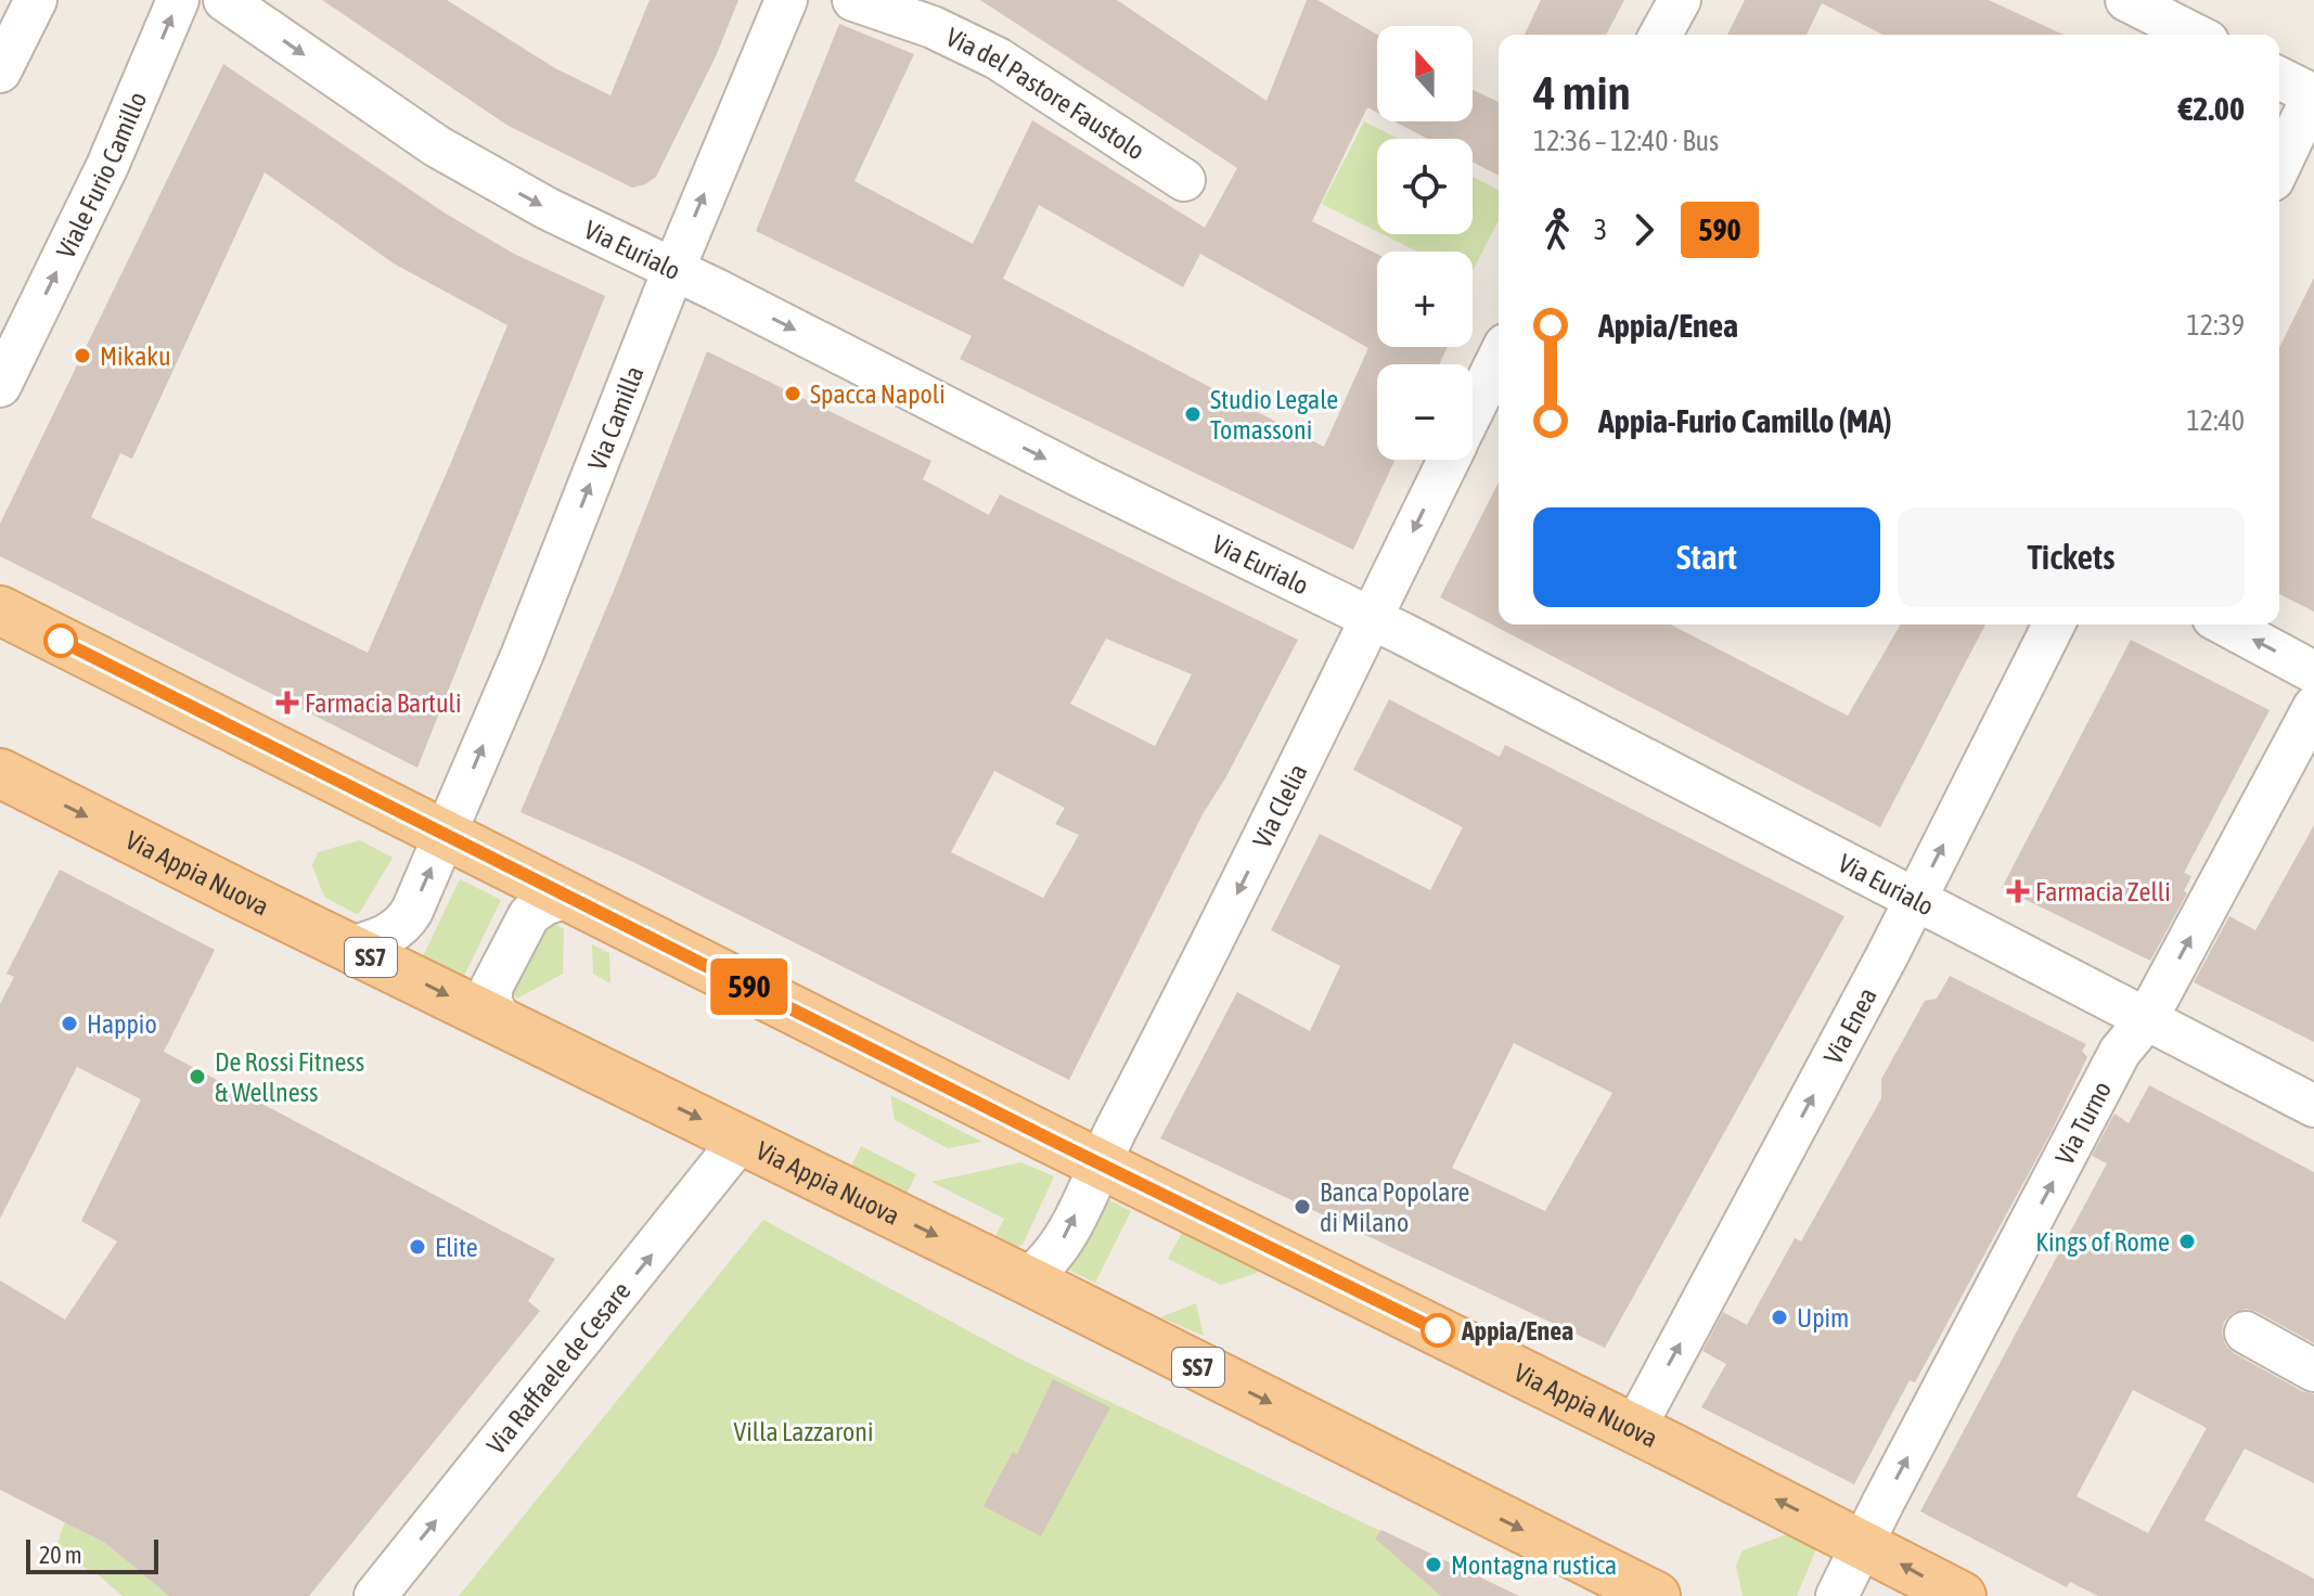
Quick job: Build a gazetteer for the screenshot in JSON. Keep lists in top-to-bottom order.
{
  "streets": {
    "main road": ["Via Appia Nuova", "SS7"],
    "street": [
      "Via del Pastore Faustolo",
      "Viale Furio Camillo",
      "Via Eurialo",
      "Via Camilla",
      "Via Clelia",
      "Via Enea",
      "Via Turno",
      "Via Raffaele de Cesare"
    ]
  },
  "crossings": [
    ["Via Eurialo", "Via Camilla"],
    ["Via Eurialo", "Via Clelia"],
    ["Via Eurialo", "Via Enea"],
    ["Via Eurialo", "Via Turno"],
    ["Via Camilla", "Via Appia Nuova"],
    ["Via Clelia", "Via Appia Nuova"],
    ["Via Appia Nuova", "Via Enea"],
    ["Via Appia Nuova", "Via Turno"],
    ["Via Appia Nuova", "Via Raffaele de Cesare"]
  ],
  "one_way": [
    "Viale Furio Camillo",
    "Via Eurialo",
    "Via Camilla",
    "Via Enea",
    "Via Turno",
    "Via Raffaele de Cesare"
  ],
  "parks": ["Villa Lazzaroni"],
  "places": {
    "other": [
      "Mikaku",
      "Spacca Napoli",
      "Studio Legale Tomassoni",
      "Happio",
      "De Rossi Fitness & Wellness",
      "Banca Popolare di Milano",
      "Kings of Rome",
      "Elite",
      "Upim",
      "Appia/Enea",
      "Montagna rustica"
    ],
    "health": ["Farmacia Bartuli", "Farmacia Zelli"]
  },
  "lines": ["bus line 590"],
  "scale_bar": "20 m",
  "north": "top",
  "page": {
    "on_map": "590",
    "map_buttons": ["+", "−"],
    "heading": ["4 min", "12:36 – 12:40 · Bus", "€2.00"],
    "legs": ["3", "590"],
    "list": [
      {
        "name": "Appia/Enea",
        "value": "12:39"
      },
      {
        "name": "Appia-Furio Camillo (MA)",
        "value": "12:40"
      }
    ],
    "buttons": ["Start", "Tickets"],
    "scale": "20 m"
  }
}
